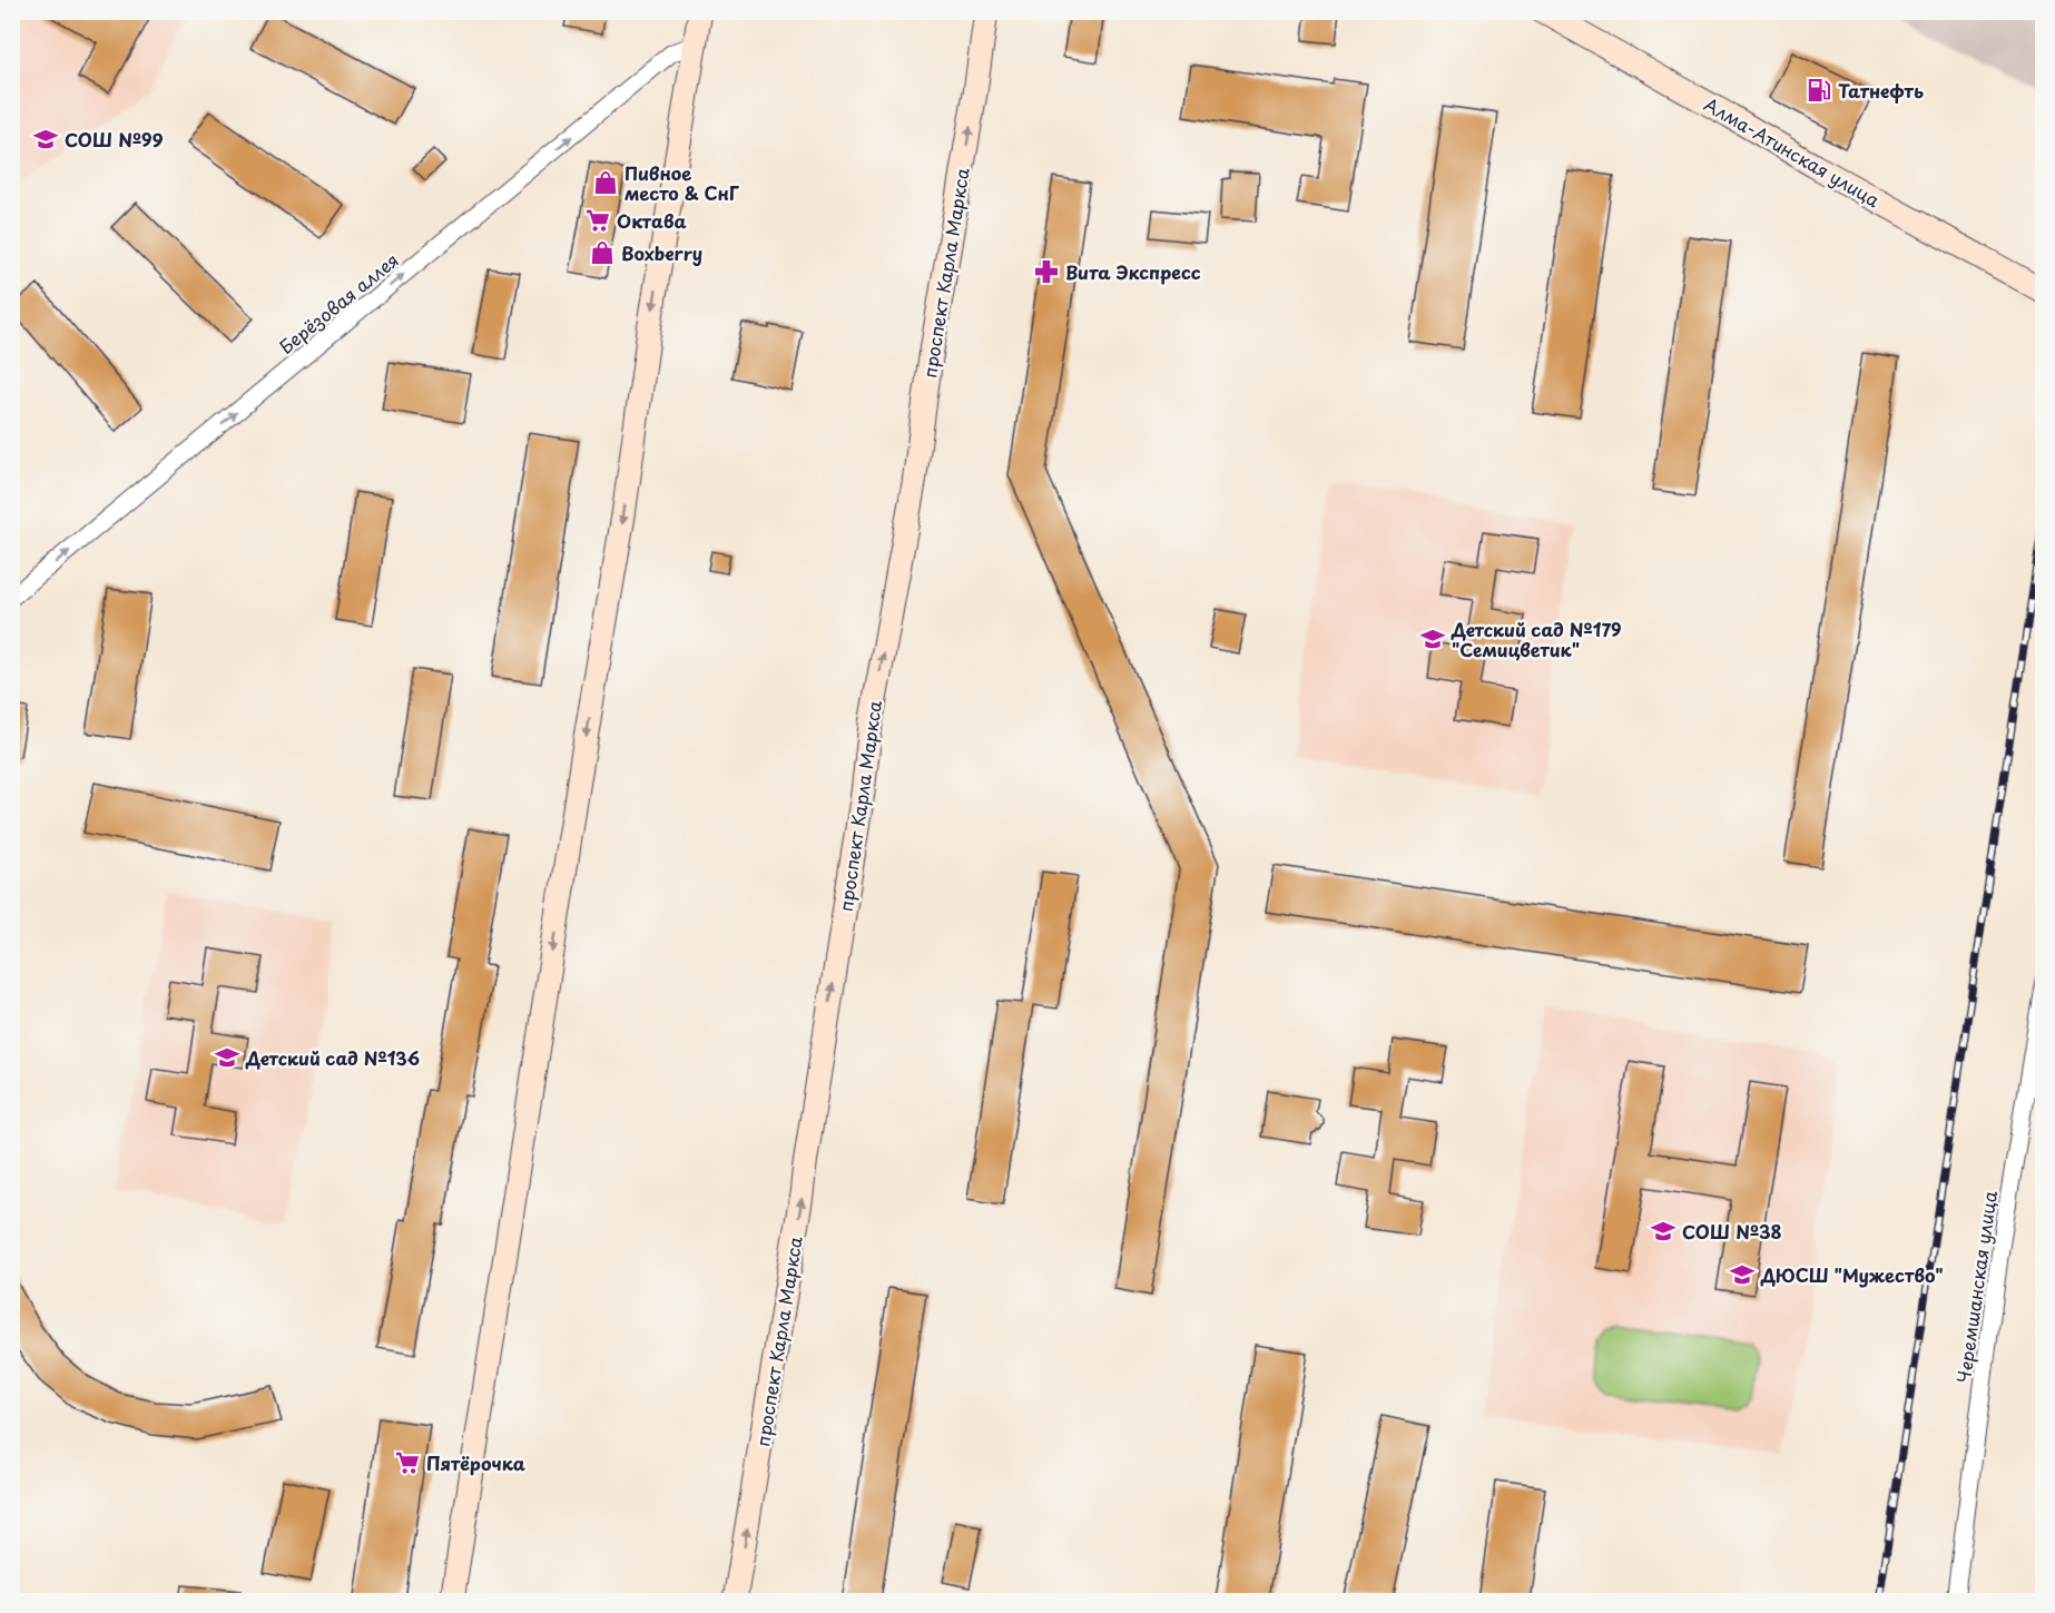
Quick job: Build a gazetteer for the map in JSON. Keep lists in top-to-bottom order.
{
  "streets": {
    "main road": ["Алма-Атинская улица", "проспект Карла Маркса"],
    "street": ["Берёзовая аллея", "Черемшанская улица"]
  },
  "one_way": ["проспект Карла Маркса", "Берёзовая аллея"],
  "places": {
    "fuel station": ["Татнефть"],
    "school or university": [
      "СОШ №99",
      "Детский сад №179 \"Семицветик\"",
      "Детский сад №136",
      "СОШ №38",
      "ДЮСШ \"Мужество\""
    ],
    "shop": ["Пивное место & СнГ", "Boxberry"],
    "supermarket": ["Октава", "Пятёрочка"],
    "pharmacy": ["Вита Экспресс"]
  }
}
